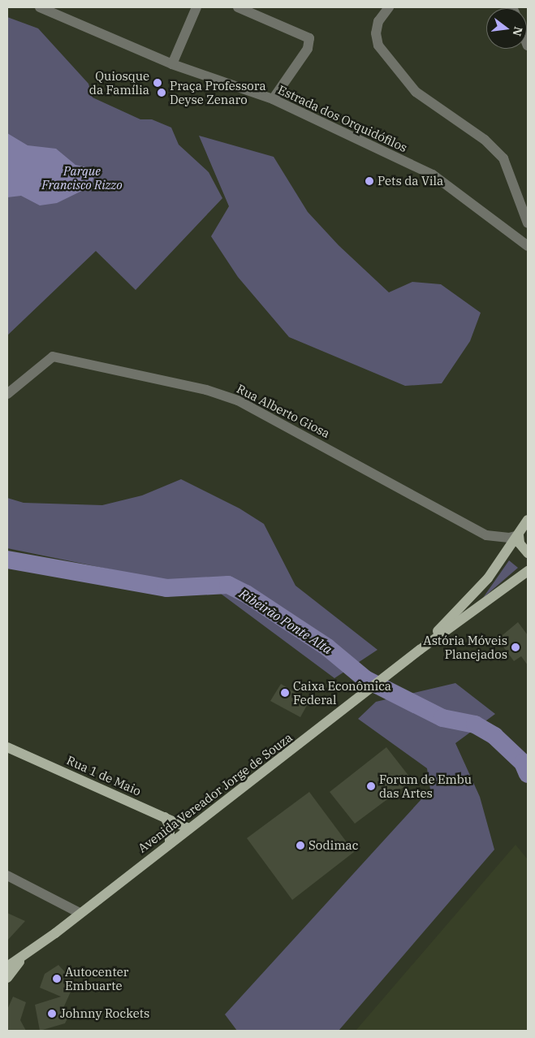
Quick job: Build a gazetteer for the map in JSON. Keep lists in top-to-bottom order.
{
  "streets": {
    "main road": ["Rua 1 de Maio", "Avenida Vereador Jorge de Souza"],
    "street": ["Estrada dos Orquidófilos", "Rua Alberto Giosa"]
  },
  "crossings": [
    ["Rua Alberto Giosa", "Avenida Vereador Jorge de Souza"],
    ["Rua 1 de Maio", "Avenida Vereador Jorge de Souza"]
  ],
  "water": ["Ribeirão Ponte Alta"],
  "parks": ["Parque Francisco Rizzo"],
  "places": [
    "Quiosque da Família",
    "Praça Professora Deyse Zenaro",
    "Pets da Vila",
    "Astória Móveis Planejados",
    "Caixa Econômica Federal",
    "Forum de Embu das Artes",
    "Sodimac",
    "Autocenter Embuarte",
    "Johnny Rockets"
  ],
  "north": "right"
}
